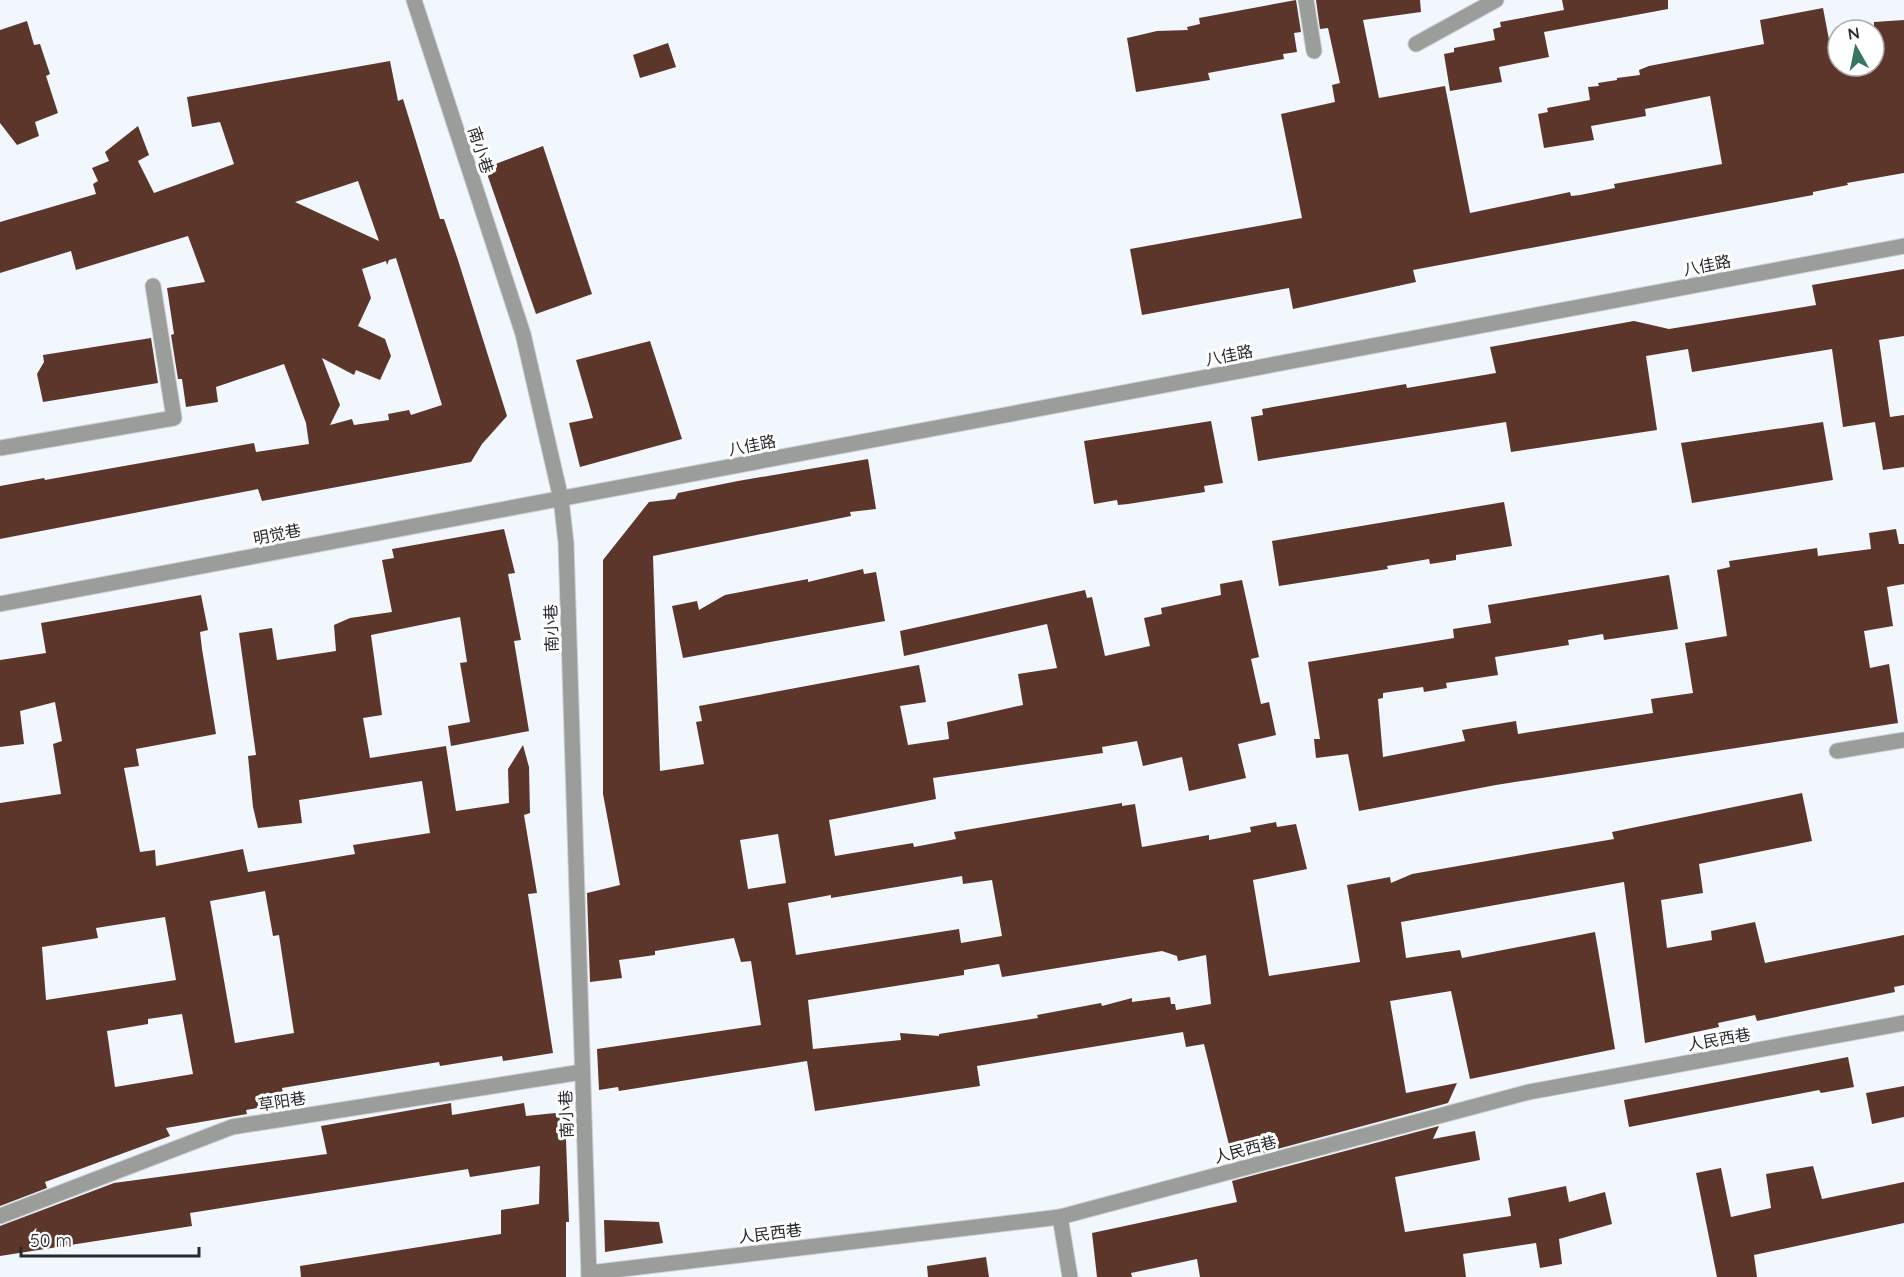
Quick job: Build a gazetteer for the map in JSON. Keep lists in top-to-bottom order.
{
  "streets": {
    "street": [
      "南小巷",
      "八佳路",
      "明觉巷",
      "人民西巷",
      "草阳巷"
    ]
  },
  "crossings": [
    ["南小巷", "八佳路"],
    ["南小巷", "明觉巷"],
    ["南小巷", "人民西巷"],
    ["南小巷", "草阳巷"],
    ["八佳路", "明觉巷"]
  ],
  "scale_bar": "50 m",
  "north": "top"
}
